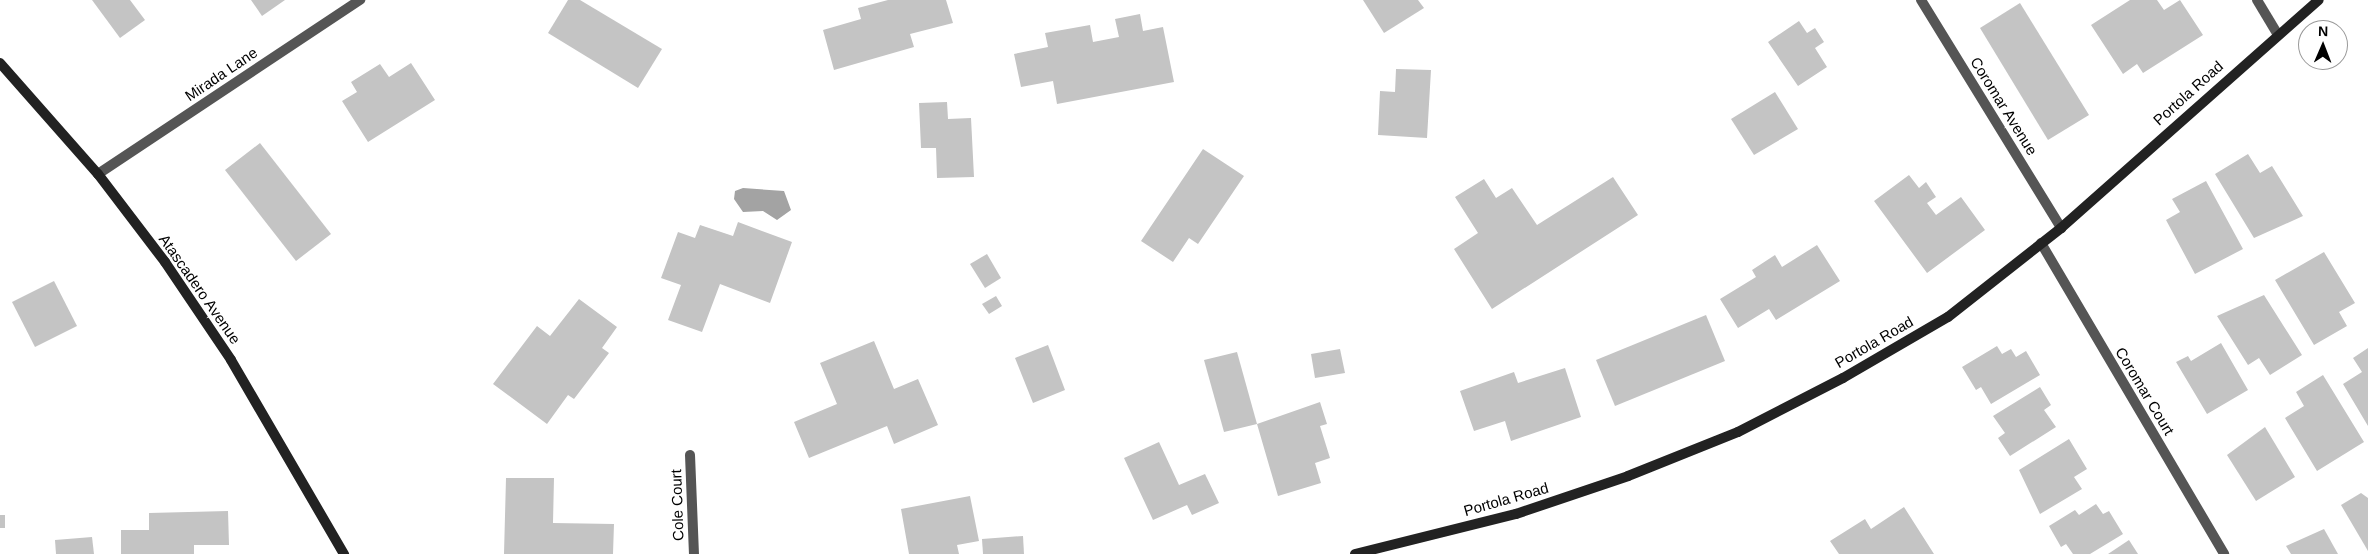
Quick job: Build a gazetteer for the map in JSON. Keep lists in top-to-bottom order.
{
  "streets": {
    "street": [
      "Mirada Lane",
      "Portola Road",
      "Coromar Avenue",
      "Atascadero Avenue",
      "Coromar Court",
      "Cole Court"
    ]
  },
  "crossings": [
    ["Mirada Lane", "Atascadero Avenue"],
    ["Portola Road", "Coromar Avenue"],
    ["Portola Road", "Coromar Court"]
  ],
  "north": "top"
}
